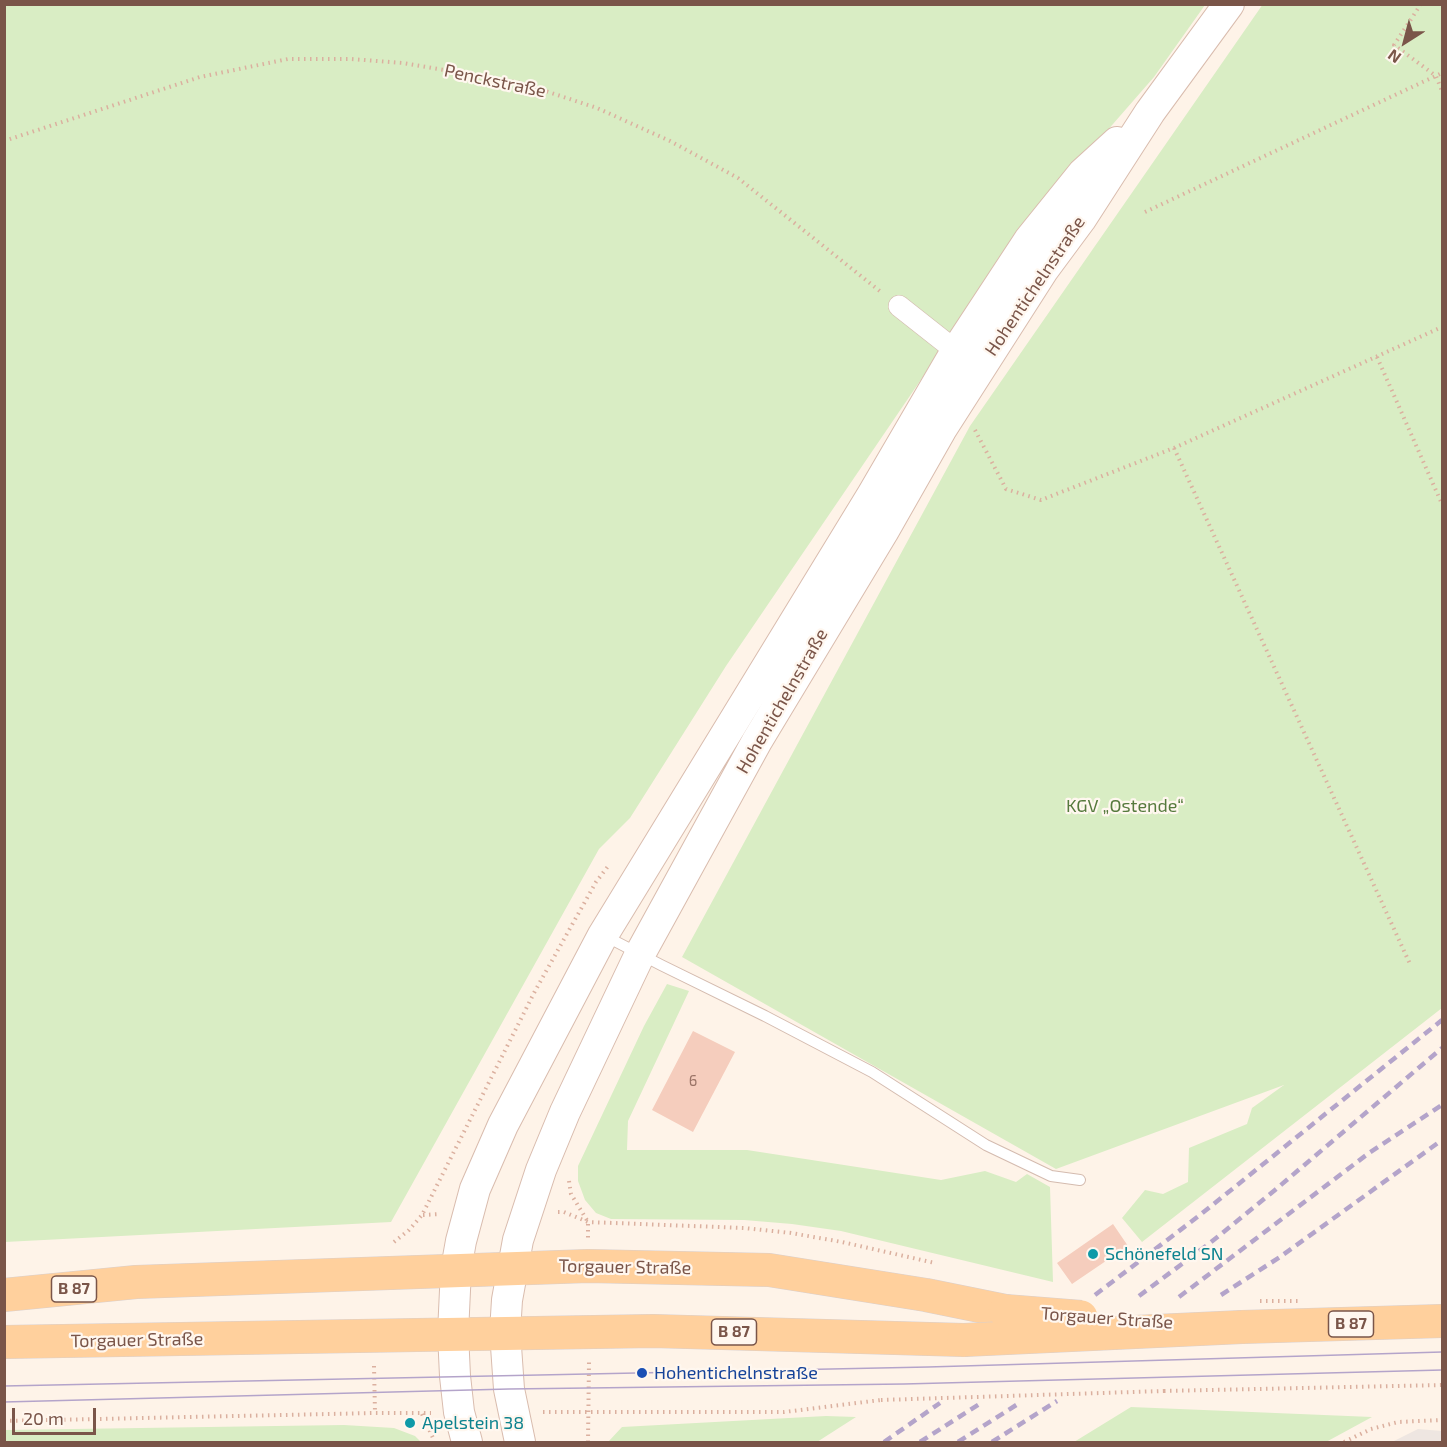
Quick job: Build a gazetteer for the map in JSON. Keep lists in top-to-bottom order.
{
  "streets": {
    "main road": ["Hohentichelnstraße", "Torgauer Straße", "B 87"],
    "path": ["Penckstraße"]
  },
  "crossings": [
    ["Hohentichelnstraße", "Torgauer Straße"]
  ],
  "parks": ["KGV „Ostende“"],
  "places": ["Schönefeld SN", "Hohentichelnstraße", "Apelstein 38"],
  "house_numbers": ["6"],
  "scale_bar": "20 m",
  "north": "bottom left"
}
